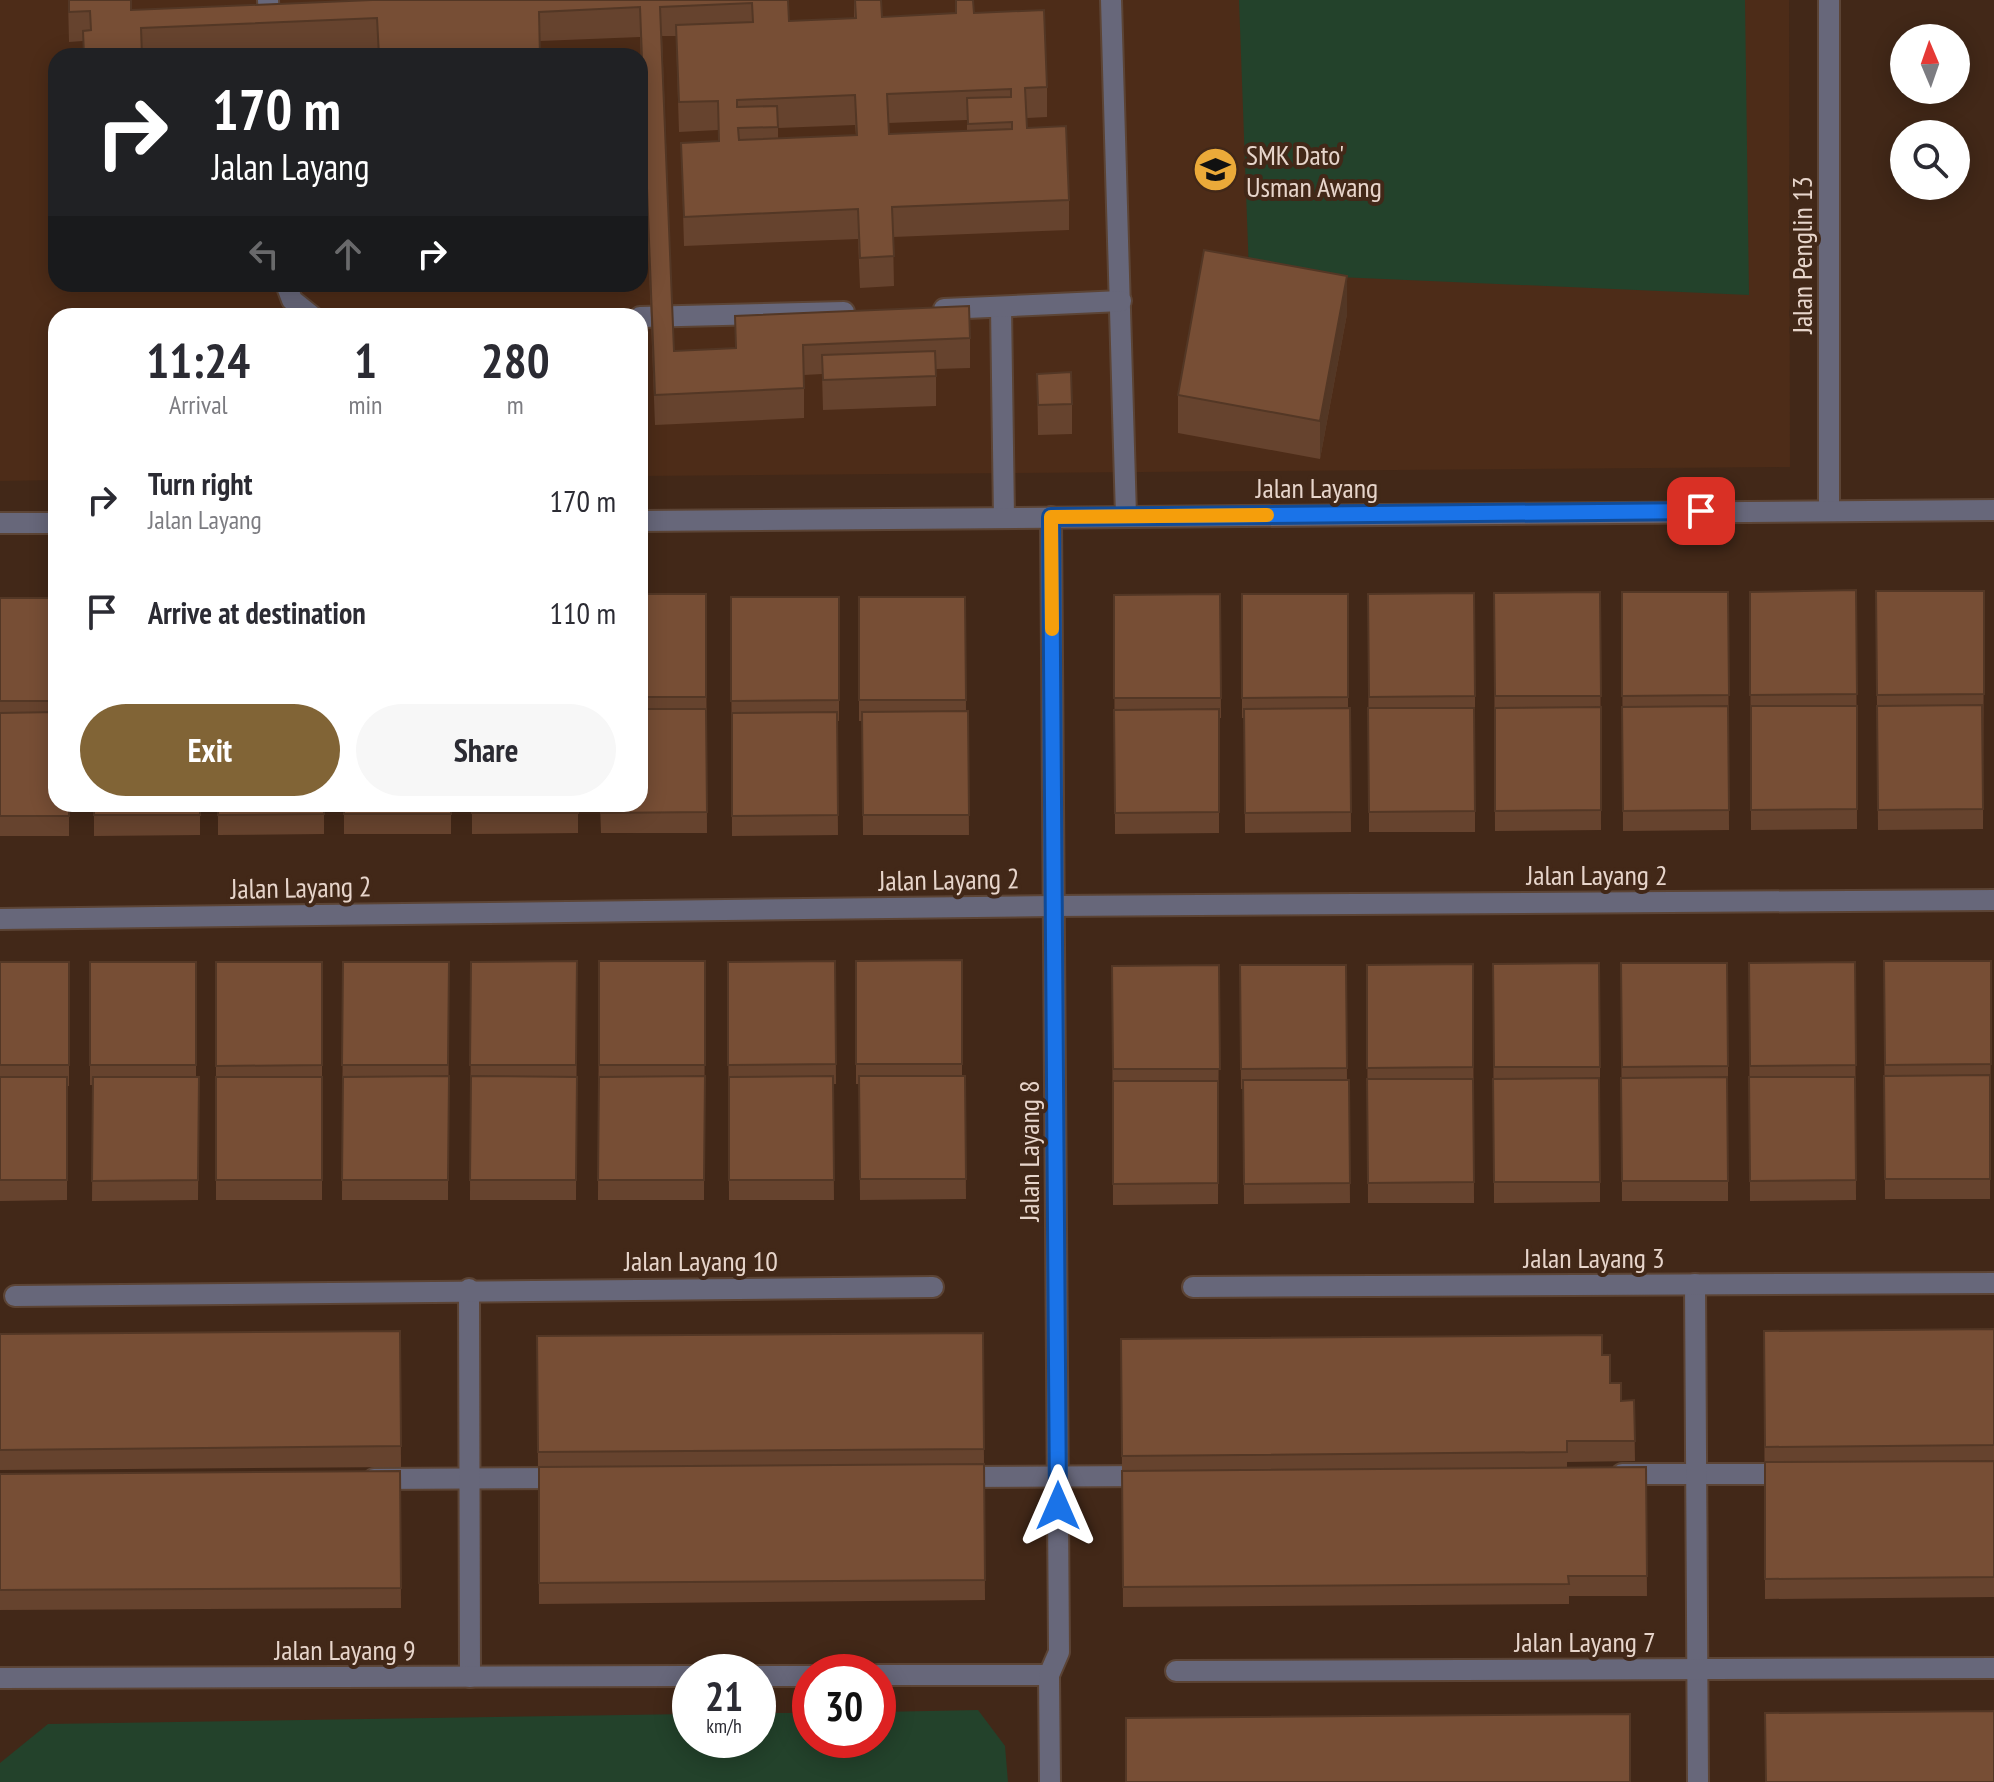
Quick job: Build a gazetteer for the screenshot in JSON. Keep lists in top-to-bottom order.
{
  "streets": {
    "street": [
      "Jalan Penglin 13",
      "Jalan Layang",
      "Jalan Layang 2",
      "Jalan Layang 8",
      "Jalan Layang 3",
      "Jalan Layang 10",
      "Jalan Layang 7",
      "Jalan Layang 9"
    ]
  },
  "crossings": [
    ["Jalan Penglin 13", "Jalan Layang"],
    ["Jalan Layang", "Jalan Layang 8"],
    ["Jalan Layang 2", "Jalan Layang 8"]
  ],
  "places": {
    "school or university": ["SMK Dato' Usman Awang"]
  },
  "north": "top",
  "page": {
    "turn": ["170 m", "Jalan Layang"],
    "eta": [
      "11:24",
      "Arrival",
      "1",
      "min",
      "280",
      "m"
    ],
    "list": [
      {
        "name": "Turn right",
        "note": "Jalan Layang",
        "value": "170 m"
      },
      {
        "name": "Arrive at destination",
        "value": "110 m"
      }
    ],
    "buttons": ["Exit", "Share"],
    "speed": "21 km/h",
    "limit": "30"
  }
}
